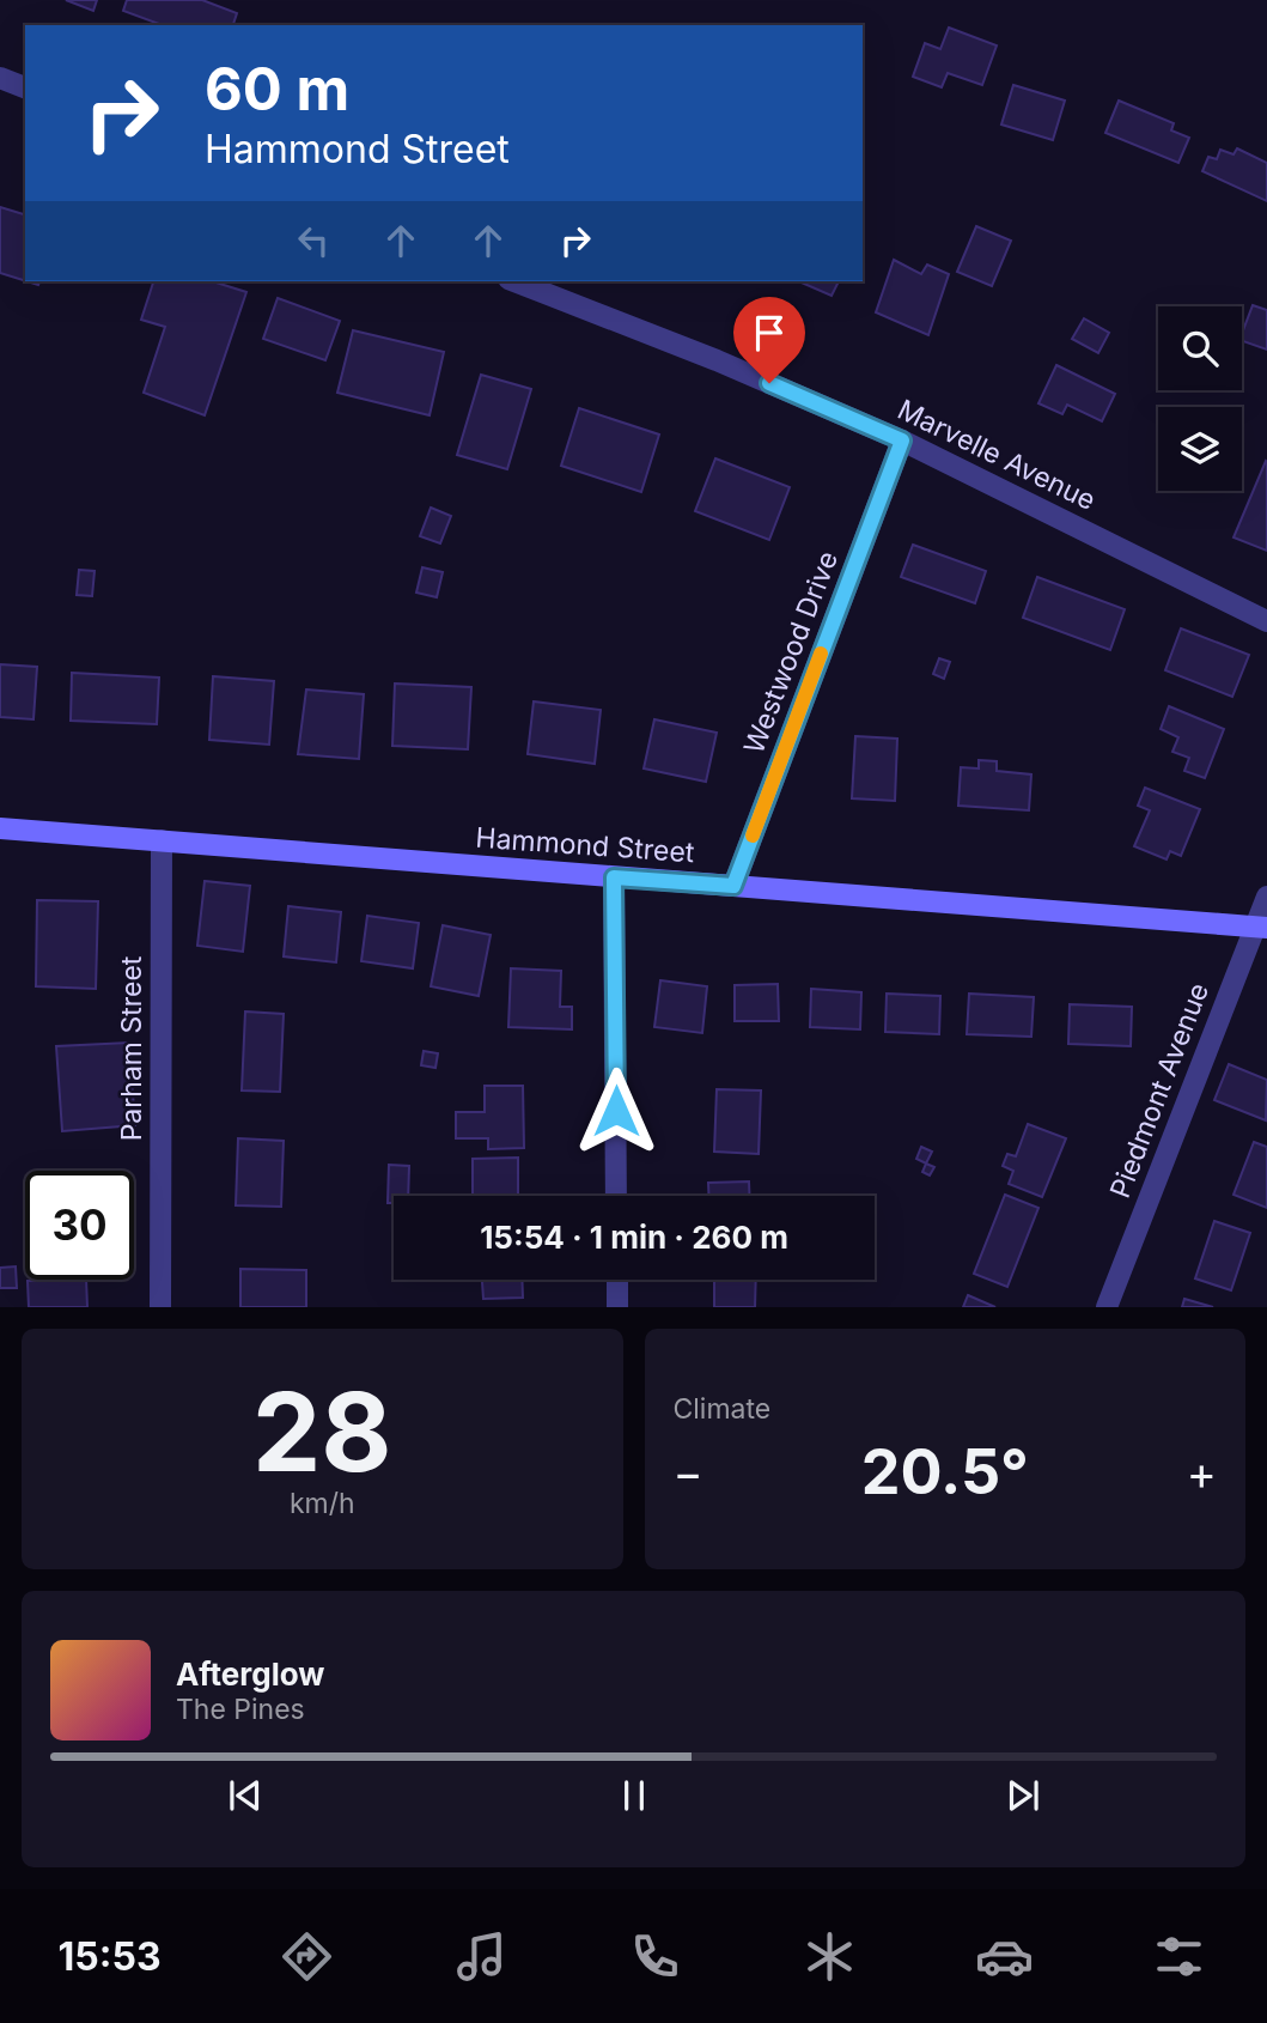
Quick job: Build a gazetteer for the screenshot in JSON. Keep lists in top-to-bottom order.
{
  "streets": {
    "street": [
      "Marvelle Avenue",
      "Westwood Drive",
      "Hammond Street",
      "Parham Street",
      "Piedmont Avenue"
    ]
  },
  "crossings": [
    ["Marvelle Avenue", "Westwood Drive"],
    ["Westwood Drive", "Hammond Street"],
    ["Hammond Street", "Parham Street"],
    ["Hammond Street", "Piedmont Avenue"]
  ],
  "page": {
    "turn": ["60 m", "Hammond Street"],
    "limit": "30",
    "trip": "15:54 · 1 min · 260 m",
    "tile": [
      ["28", "km/h"],
      "Climate"
    ],
    "heat": ["−", "20.5°", "+"],
    "song": ["Afterglow", "The Pines"],
    "tabs": "15:53"
  }
}
